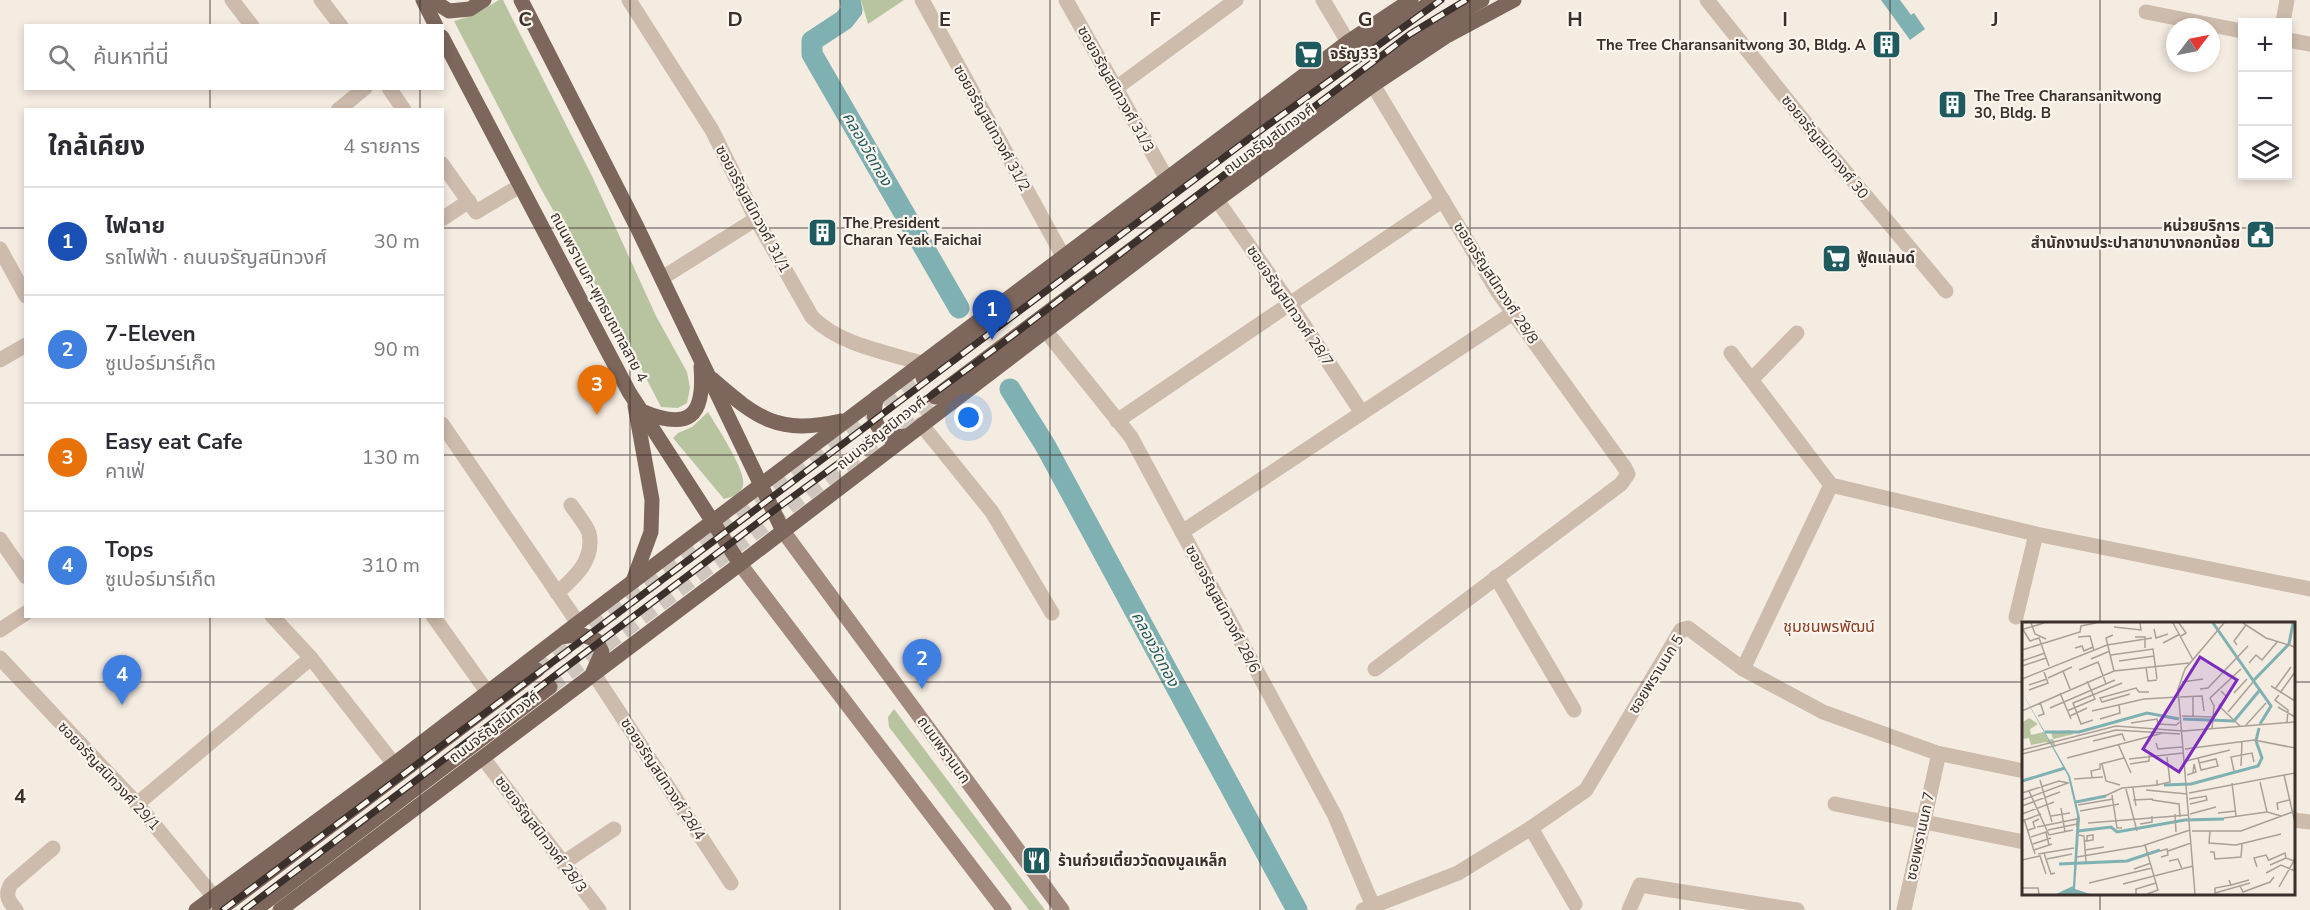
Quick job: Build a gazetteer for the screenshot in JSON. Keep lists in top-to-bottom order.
{
  "streets": {
    "main road": ["ถนนจรัญสนิทวงศ์", "ถนนพรานนก-พุทธมณฑลสาย 4", "ถนนพรานนก"],
    "street": [
      "ซอยจรัญสนิทวงศ์ 31/3",
      "ซอยจรัญสนิทวงศ์ 31/2",
      "ซอยจรัญสนิทวงศ์ 30",
      "ซอยจรัญสนิทวงศ์ 31/1",
      "ซอยจรัญสนิทวงศ์ 28/8",
      "ซอยจรัญสนิทวงศ์ 28/7",
      "ซอยจรัญสนิทวงศ์ 28/6",
      "ซอยพรานนก 5",
      "ซอยจรัญสนิทวงศ์ 29/1",
      "ซอยจรัญสนิทวงศ์ 28/4",
      "ซอยจรัญสนิทวงศ์ 28/3",
      "ซอยพรานนก 7"
    ]
  },
  "crossings": [
    ["ซอยจรัญสนิทวงศ์ 31/3", "ถนนจรัญสนิทวงศ์"],
    ["ซอยจรัญสนิทวงศ์ 31/2", "ถนนจรัญสนิทวงศ์"],
    ["ถนนจรัญสนิทวงศ์", "ซอยจรัญสนิทวงศ์ 31/1"],
    ["ถนนจรัญสนิทวงศ์", "ซอยจรัญสนิทวงศ์ 28/8"],
    ["ถนนจรัญสนิทวงศ์", "ถนนพรานนก-พุทธมณฑลสาย 4"],
    ["ถนนจรัญสนิทวงศ์", "ซอยจรัญสนิทวงศ์ 28/7"],
    ["ถนนจรัญสนิทวงศ์", "ซอยจรัญสนิทวงศ์ 28/6"],
    ["ถนนจรัญสนิทวงศ์", "ถนนพรานนก"],
    ["ถนนจรัญสนิทวงศ์", "ซอยจรัญสนิทวงศ์ 29/1"],
    ["ถนนจรัญสนิทวงศ์", "ซอยจรัญสนิทวงศ์ 28/4"],
    ["ถนนจรัญสนิทวงศ์", "ซอยจรัญสนิทวงศ์ 28/3"],
    ["ซอยจรัญสนิทวงศ์ 28/6", "ซอยพรานนก 5"]
  ],
  "districts": ["ชุมชนพรพัฒน์"],
  "water": ["คลองวัดทอง"],
  "places": {
    "building": ["The Tree Charansanitwong 30, Bldg. A", "The Tree Charansanitwong 30, Bldg. B", "The President Charan Yeak Faichai"],
    "supermarket": ["จรัญ33", "ฟู้ดแลนด์"],
    "public building": ["หน่วยบริการ สำนักงานประปาสาขาบางกอกน้อย"],
    "restaurant": ["ร้านก๋วยเตี๋ยววัดดงมูลเหล็ก"]
  },
  "north": "top right",
  "page": {
    "map_buttons": ["+", "−"],
    "search": "ค้นหาที่นี่",
    "heading": ["ใกล้เคียง", "4 รายการ"],
    "list": [
      {
        "mark": "1",
        "name": "ไฟฉาย",
        "note": "รถไฟฟ้า · ถนนจรัญสนิทวงศ์",
        "value": "30 m"
      },
      {
        "mark": "2",
        "name": "7-Eleven",
        "note": "ซูเปอร์มาร์เก็ต",
        "value": "90 m"
      },
      {
        "mark": "3",
        "name": "Easy eat Cafe",
        "note": "คาเฟ่",
        "value": "130 m"
      },
      {
        "mark": "4",
        "name": "Tops",
        "note": "ซูเปอร์มาร์เก็ต",
        "value": "310 m"
      }
    ],
    "pins": [
      "1",
      "3",
      "2",
      "4"
    ]
  },
  "grid": {
    "columns": [
      "C",
      "D",
      "E",
      "F",
      "G",
      "H",
      "I",
      "J"
    ],
    "rows": ["4"]
  }
}
